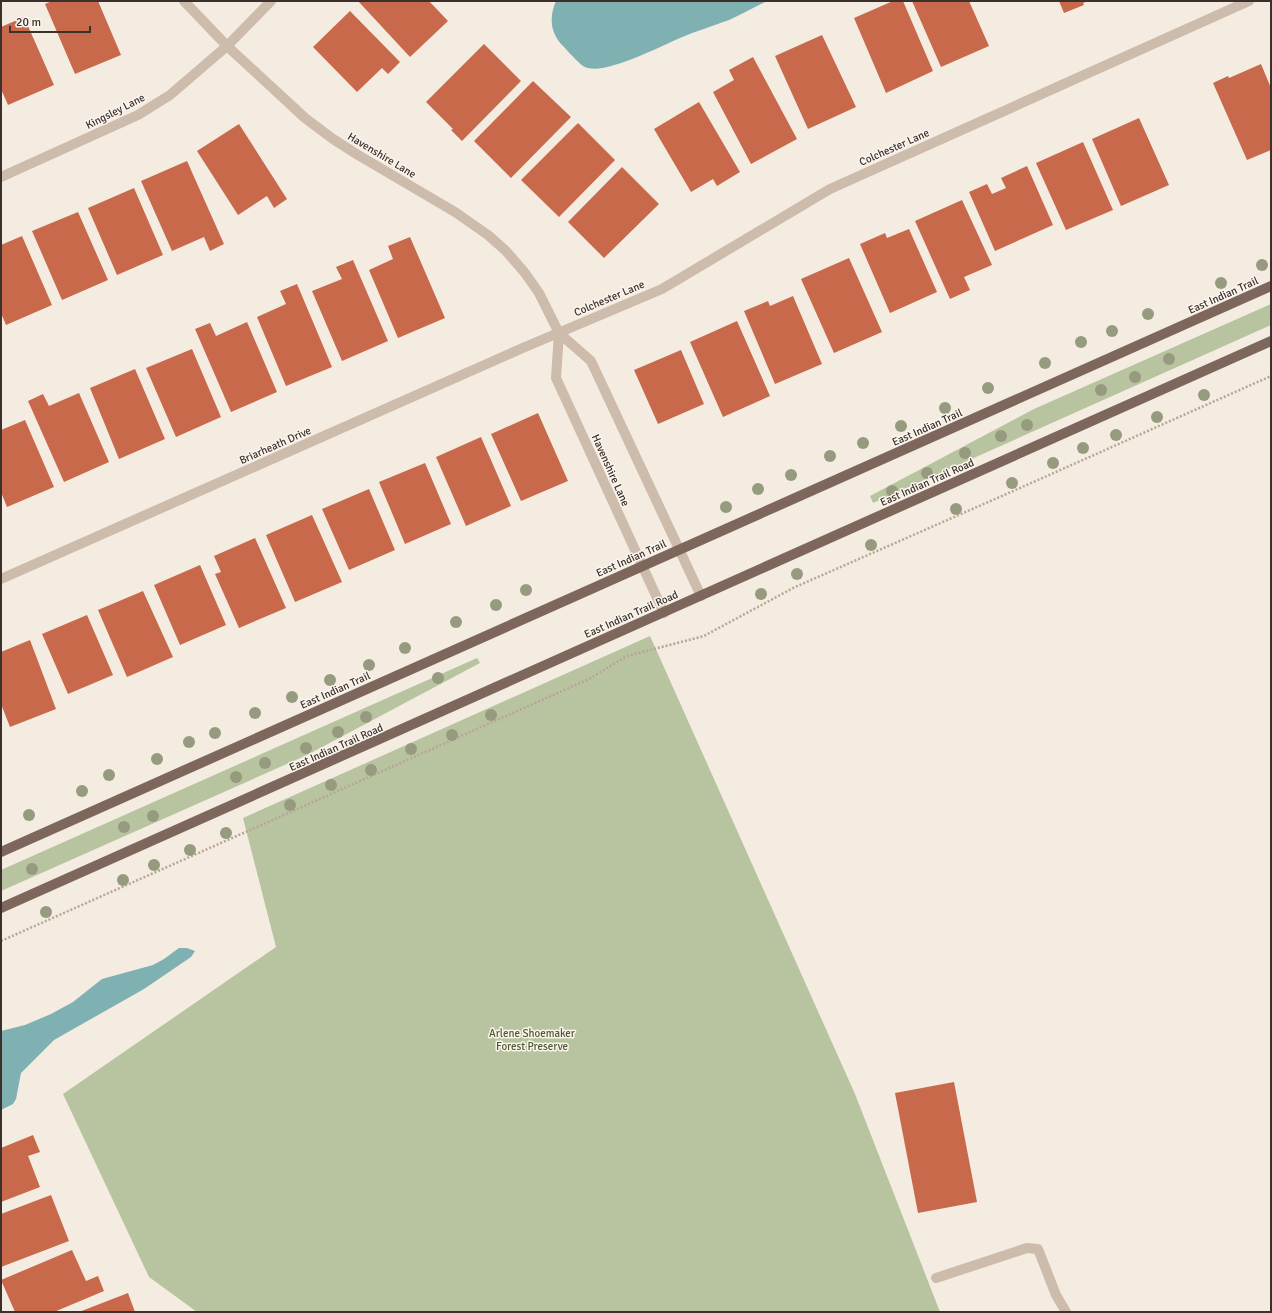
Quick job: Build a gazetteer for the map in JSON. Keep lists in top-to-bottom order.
{
  "streets": {
    "main road": ["East Indian Trail", "East Indian Trail Road"],
    "street": [
      "Kingsley Lane",
      "Colchester Lane",
      "Havenshire Lane",
      "Briarheath Drive"
    ]
  },
  "crossings": [
    ["Kingsley Lane", "Havenshire Lane"],
    ["Colchester Lane", "Havenshire Lane"],
    ["Colchester Lane", "Briarheath Drive"],
    ["Havenshire Lane", "East Indian Trail"],
    ["Havenshire Lane", "Briarheath Drive"],
    ["Havenshire Lane", "East Indian Trail Road"]
  ],
  "parks": ["Arlene Shoemaker Forest Preserve"],
  "scale_bar": "20 m"
}
